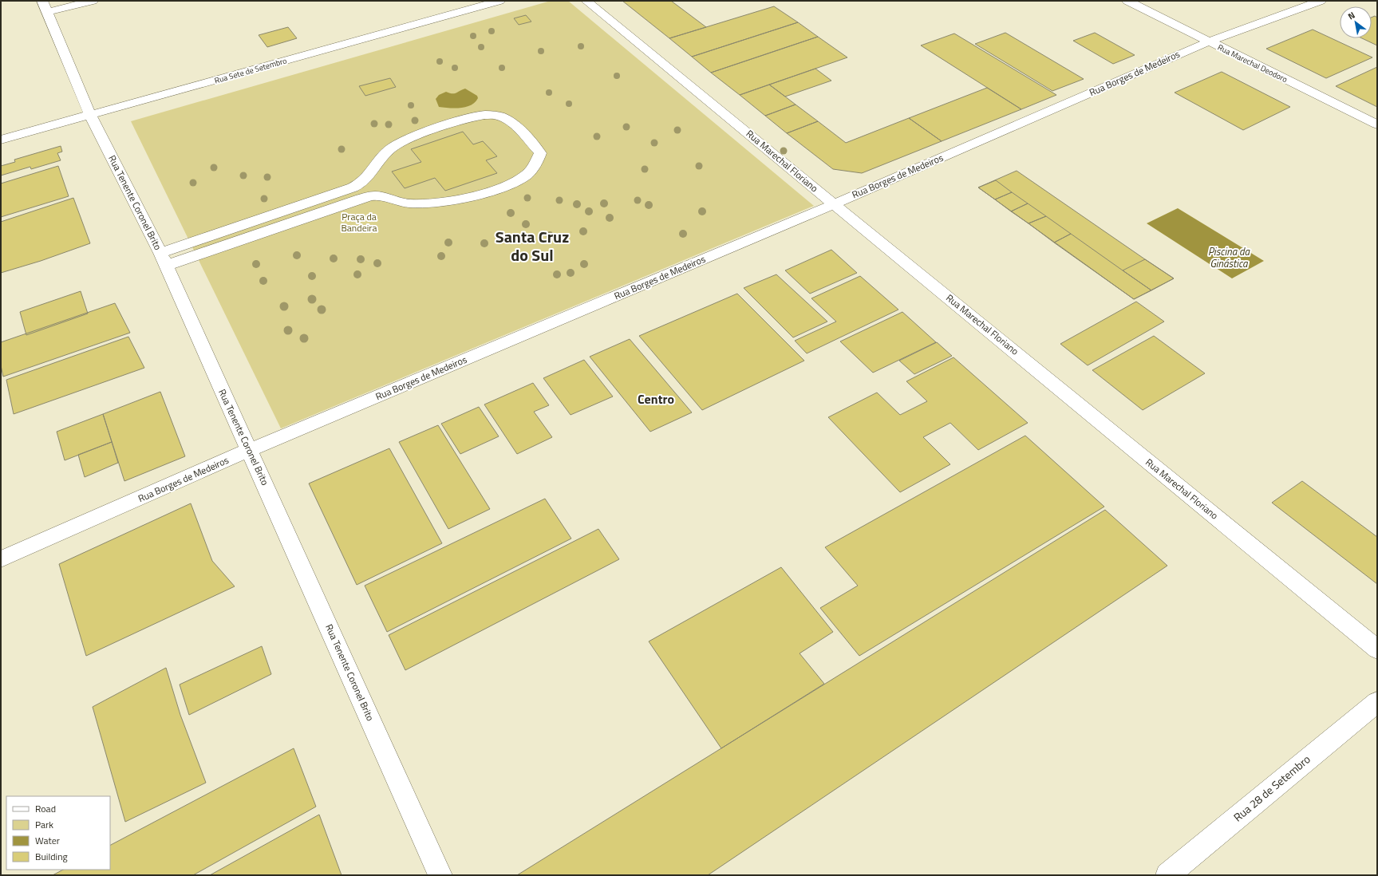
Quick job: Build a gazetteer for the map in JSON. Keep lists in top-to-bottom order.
{
  "streets": {
    "street": [
      "Rua Marechal Deodoro",
      "Rua Sete de Setembro",
      "Rua Borges de Medeiros",
      "Rua Marechal Floriano",
      "Rua Tenente Coronel Brito",
      "Rua 28 de Setembro"
    ]
  },
  "crossings": [
    ["Rua Marechal Deodoro", "Rua Borges de Medeiros"],
    ["Rua Sete de Setembro", "Rua Tenente Coronel Brito"],
    ["Rua Borges de Medeiros", "Rua Marechal Floriano"],
    ["Rua Borges de Medeiros", "Rua Tenente Coronel Brito"]
  ],
  "districts": ["Santa Cruz do Sul", "Centro"],
  "water": ["Piscina da Ginástica"],
  "parks": ["Praça da Bandeira"],
  "legend": [
    "Road",
    "Park",
    "Water",
    "Building"
  ],
  "north": "top left"
}
